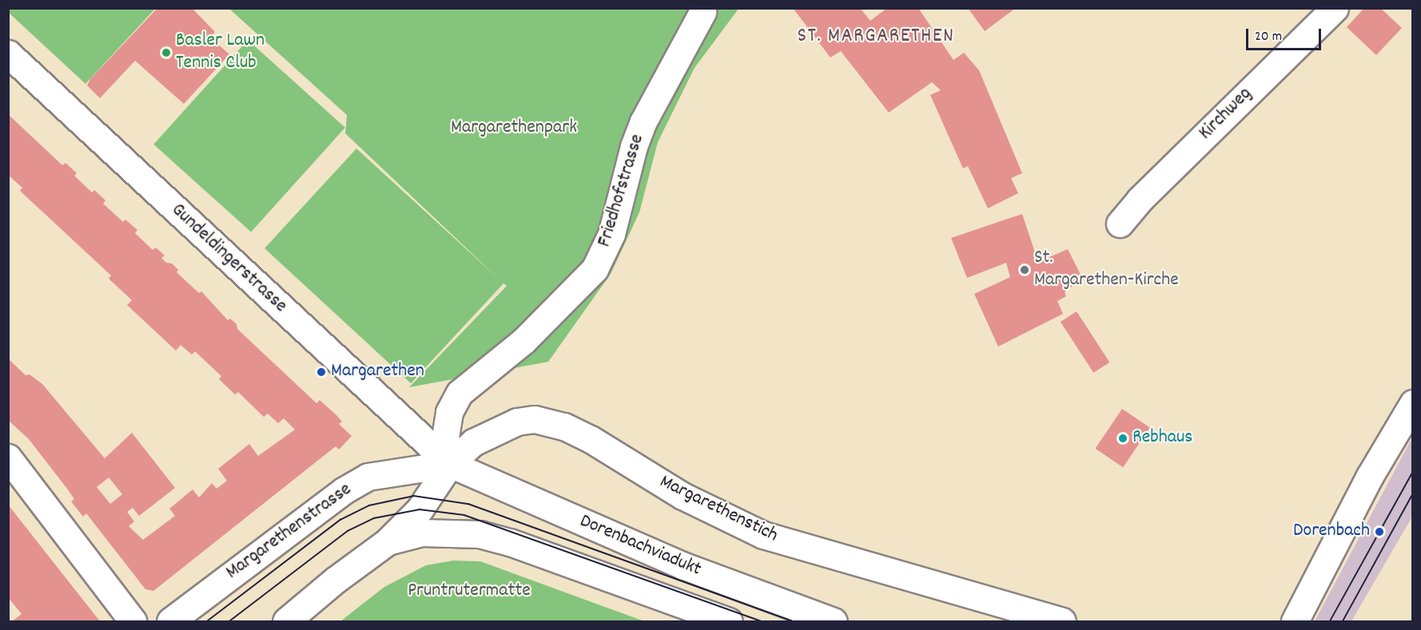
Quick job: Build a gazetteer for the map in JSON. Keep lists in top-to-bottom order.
{
  "streets": {
    "main road": [
      "Kirchweg",
      "Friedhofstrasse",
      "Gundeldingerstrasse",
      "Margarethenstich",
      "Margarethenstrasse",
      "Dorenbachviadukt"
    ]
  },
  "crossings": [
    ["Friedhofstrasse", "Gundeldingerstrasse"],
    ["Friedhofstrasse", "Margarethenstich"],
    ["Friedhofstrasse", "Margarethenstrasse"],
    ["Friedhofstrasse", "Dorenbachviadukt"],
    ["Gundeldingerstrasse", "Margarethenstich"],
    ["Gundeldingerstrasse", "Margarethenstrasse"],
    ["Gundeldingerstrasse", "Dorenbachviadukt"],
    ["Margarethenstich", "Margarethenstrasse"],
    ["Margarethenstich", "Dorenbachviadukt"],
    ["Margarethenstrasse", "Dorenbachviadukt"]
  ],
  "districts": ["ST. MARGARETHEN"],
  "parks": ["Margarethenpark", "Pruntrutermatte"],
  "places": [
    "Basler Lawn Tennis Club",
    "St. Margarethen-Kirche",
    "Margarethen",
    "Rebhaus",
    "Dorenbach"
  ],
  "scale_bar": "20 m"
}
